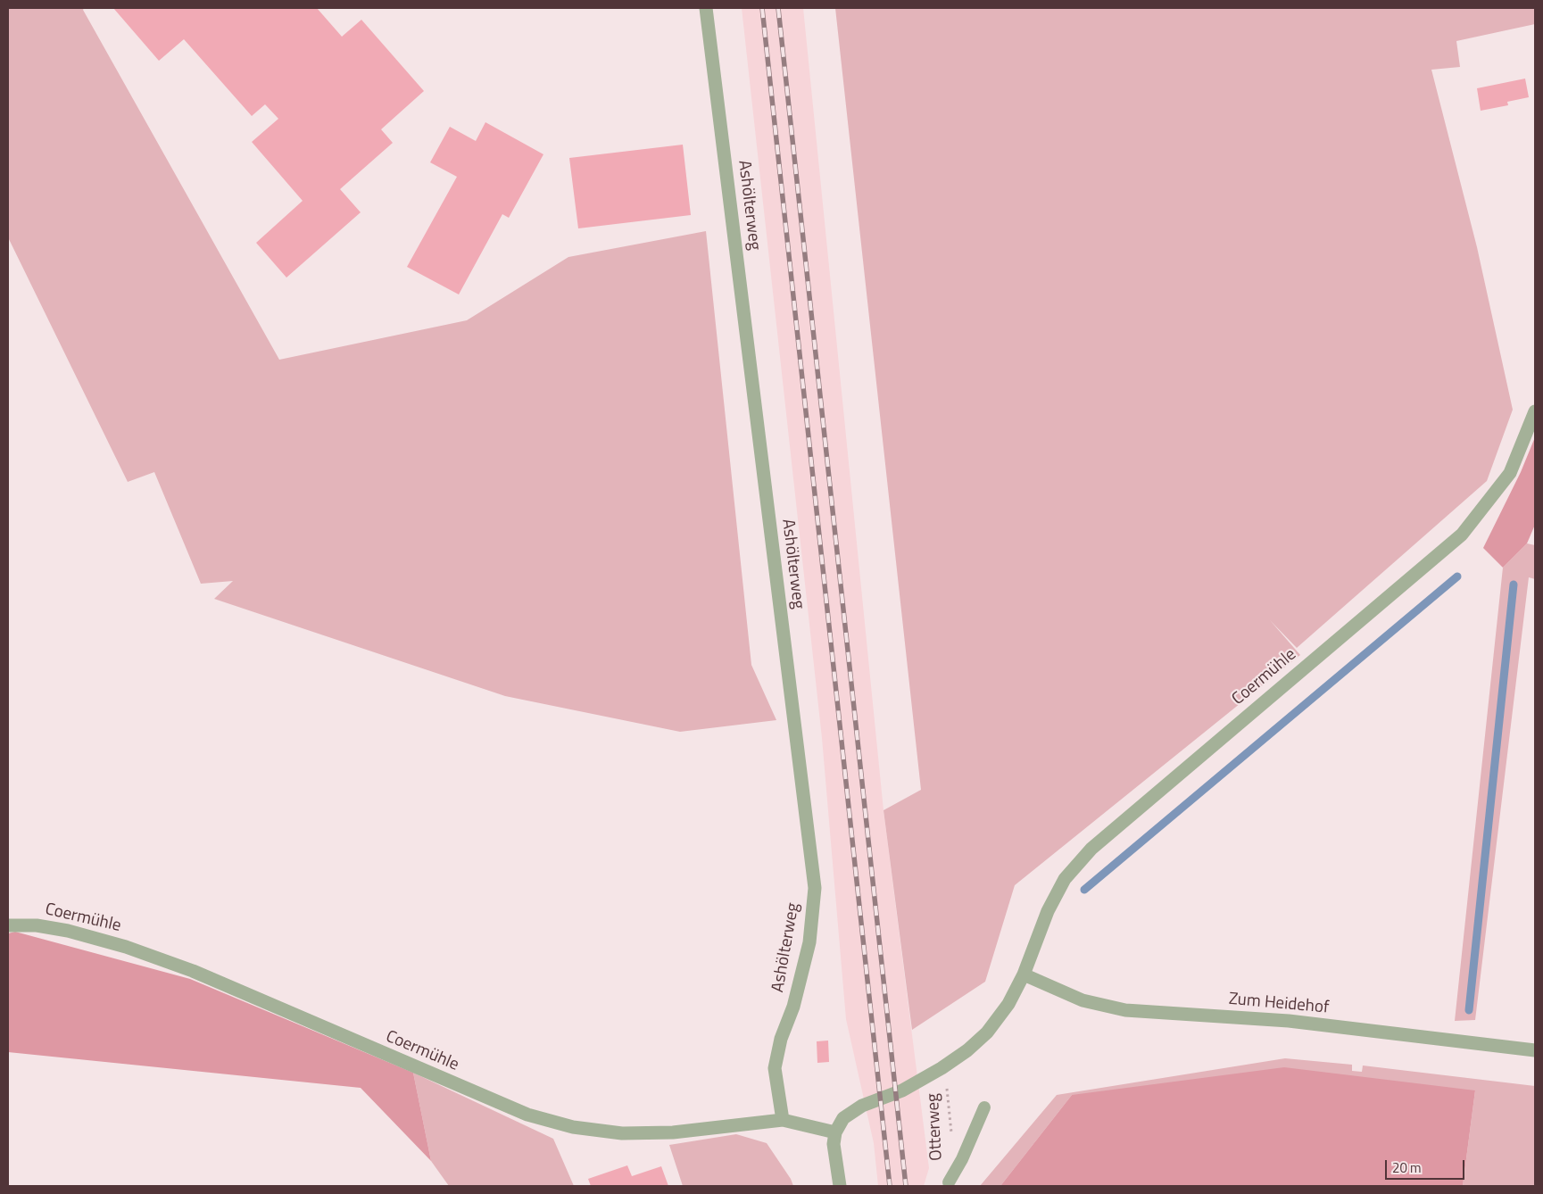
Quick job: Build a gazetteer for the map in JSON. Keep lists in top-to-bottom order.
{
  "streets": {
    "street": ["Ashölterweg", "Coermühle", "Zum Heidehof"],
    "path": ["Otterweg"]
  },
  "crossings": [
    ["Ashölterweg", "Coermühle"],
    ["Coermühle", "Zum Heidehof"],
    ["Coermühle", "Otterweg"]
  ],
  "scale_bar": "20 m"
}
